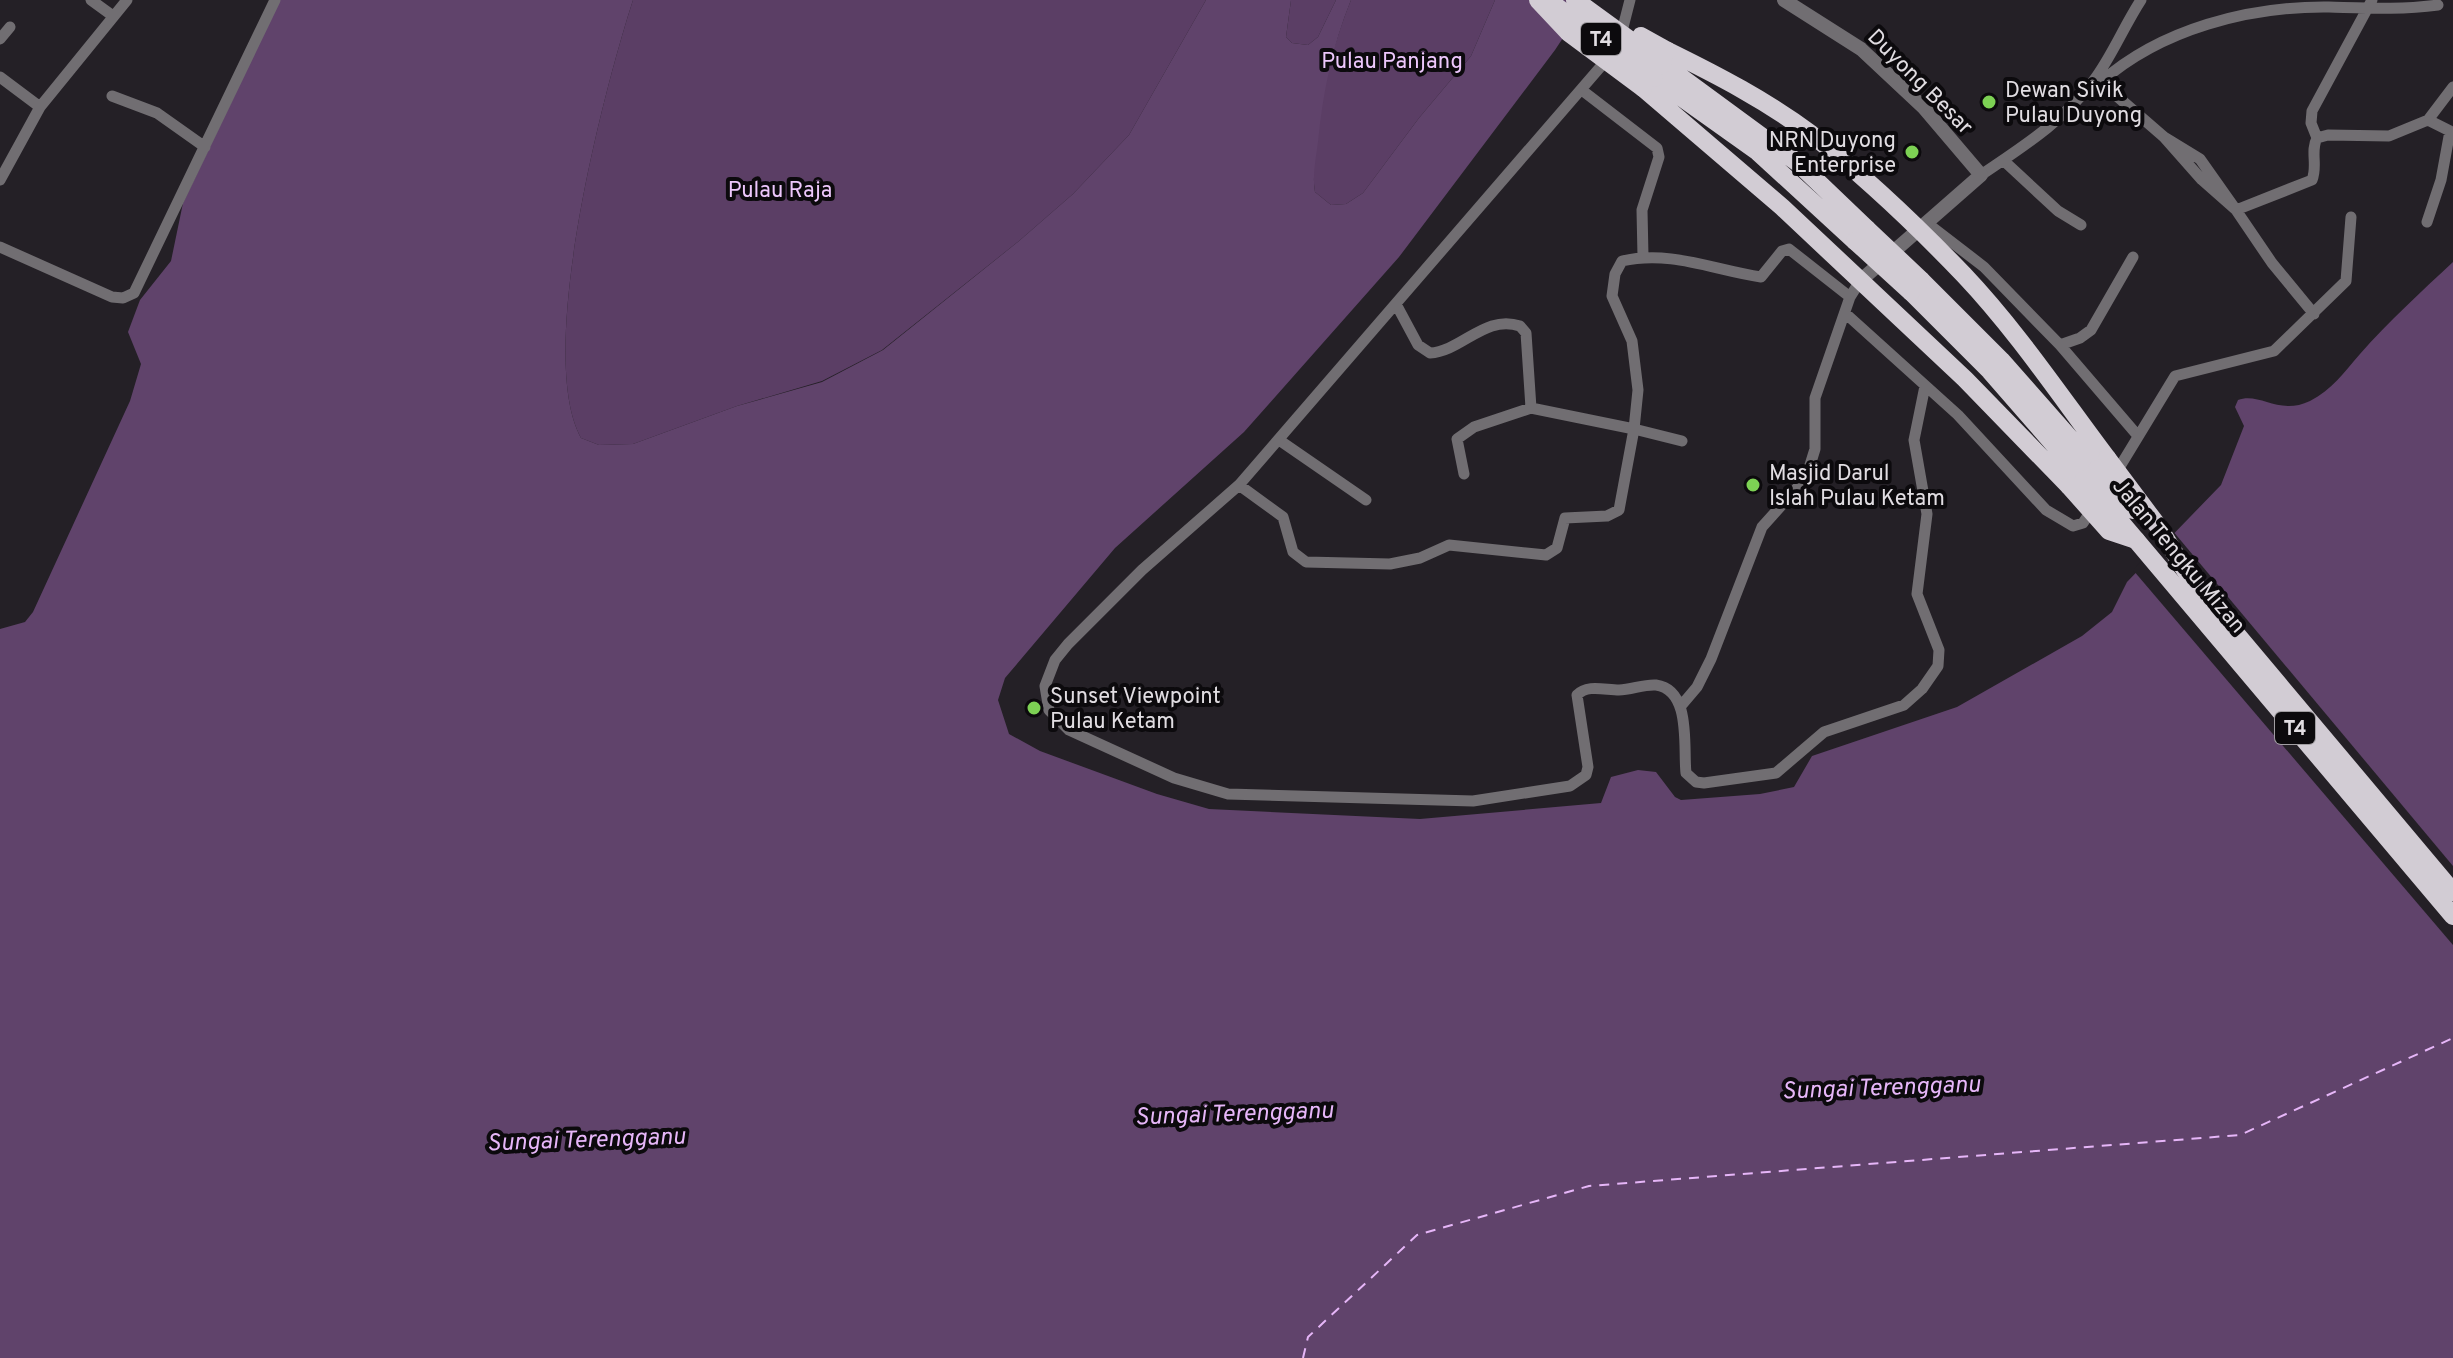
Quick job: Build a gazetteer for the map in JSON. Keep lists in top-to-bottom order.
{
  "streets": {
    "highway": ["T4", "Jalan Tengku Mizan"],
    "street": ["Duyong Besar"]
  },
  "crossings": [
    ["T4", "Jalan Tengku Mizan"]
  ],
  "water": ["Sungai Terengganu"],
  "parks": ["Pulau Panjang", "Pulau Raja"],
  "places": [
    "Dewan Sivik Pulau Duyong",
    "NRN Duyong Enterprise",
    "Masjid Darul Islah Pulau Ketam",
    "Sunset Viewpoint Pulau Ketam"
  ]
}
